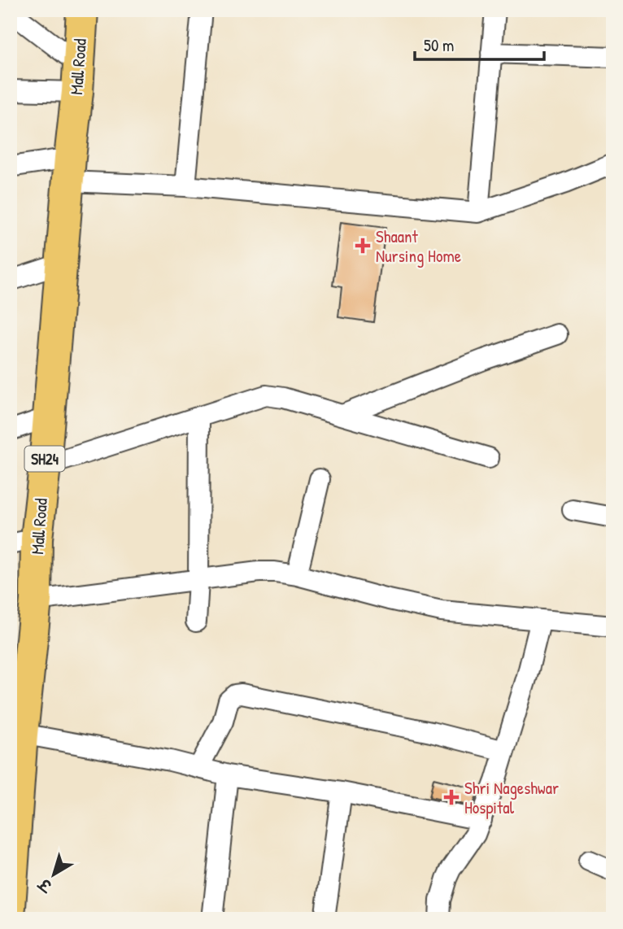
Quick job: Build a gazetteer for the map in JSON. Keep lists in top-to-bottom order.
{
  "streets": {
    "main road": ["Mall Road", "SH24"]
  },
  "places": {
    "health": ["Shaant Nursing Home", "Shri Nageshwar Hospital"]
  },
  "scale_bar": "50 m",
  "north": "bottom left"
}
